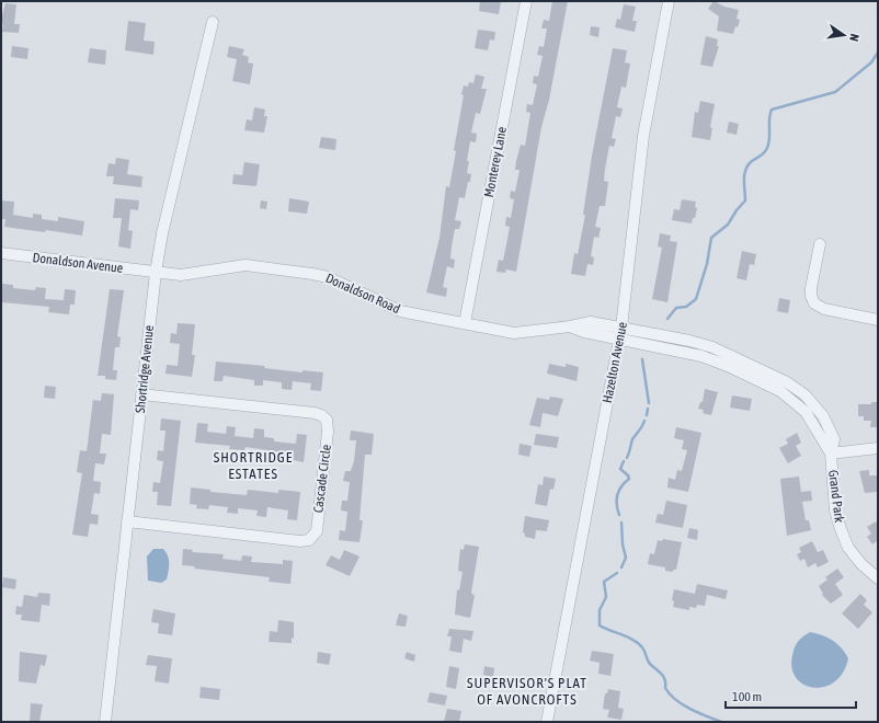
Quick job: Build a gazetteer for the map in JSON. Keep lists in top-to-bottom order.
{
  "streets": {
    "street": [
      "Monterey Lane",
      "Donaldson Avenue",
      "Donaldson Road",
      "Hazelton Avenue",
      "Shortridge Avenue",
      "Cascade Circle",
      "Grand Park"
    ]
  },
  "crossings": [
    ["Monterey Lane", "Donaldson Road"],
    ["Donaldson Avenue", "Donaldson Road"],
    ["Donaldson Avenue", "Shortridge Avenue"],
    ["Donaldson Road", "Hazelton Avenue"],
    ["Donaldson Road", "Shortridge Avenue"],
    ["Donaldson Road", "Grand Park"],
    ["Hazelton Avenue", "Grand Park"],
    ["Shortridge Avenue", "Cascade Circle"]
  ],
  "districts": ["SHORTRIDGE ESTATES", "SUPERVISOR'S PLAT OF AVONCROFTS"],
  "scale_bar": "100 m",
  "north": "right"
}
